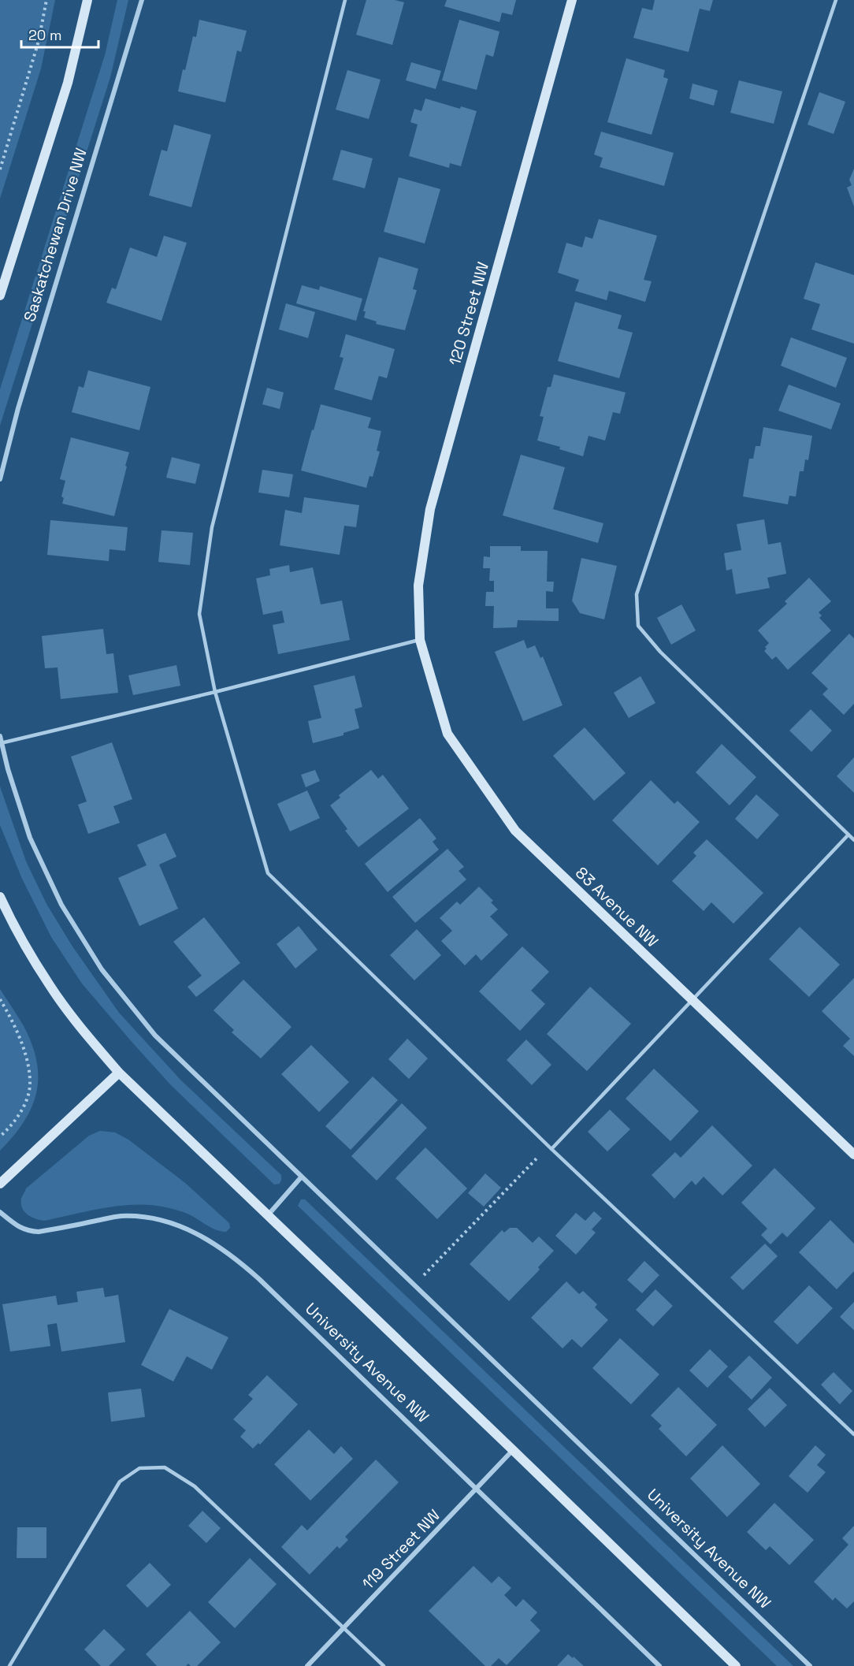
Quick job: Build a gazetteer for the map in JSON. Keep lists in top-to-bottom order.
{
  "streets": {
    "street": [
      "Saskatchewan Drive NW",
      "120 Street NW",
      "83 Avenue NW",
      "University Avenue NW",
      "119 Street NW"
    ]
  },
  "crossings": [
    ["120 Street NW", "83 Avenue NW"],
    ["University Avenue NW", "119 Street NW"]
  ],
  "scale_bar": "20 m"
}
